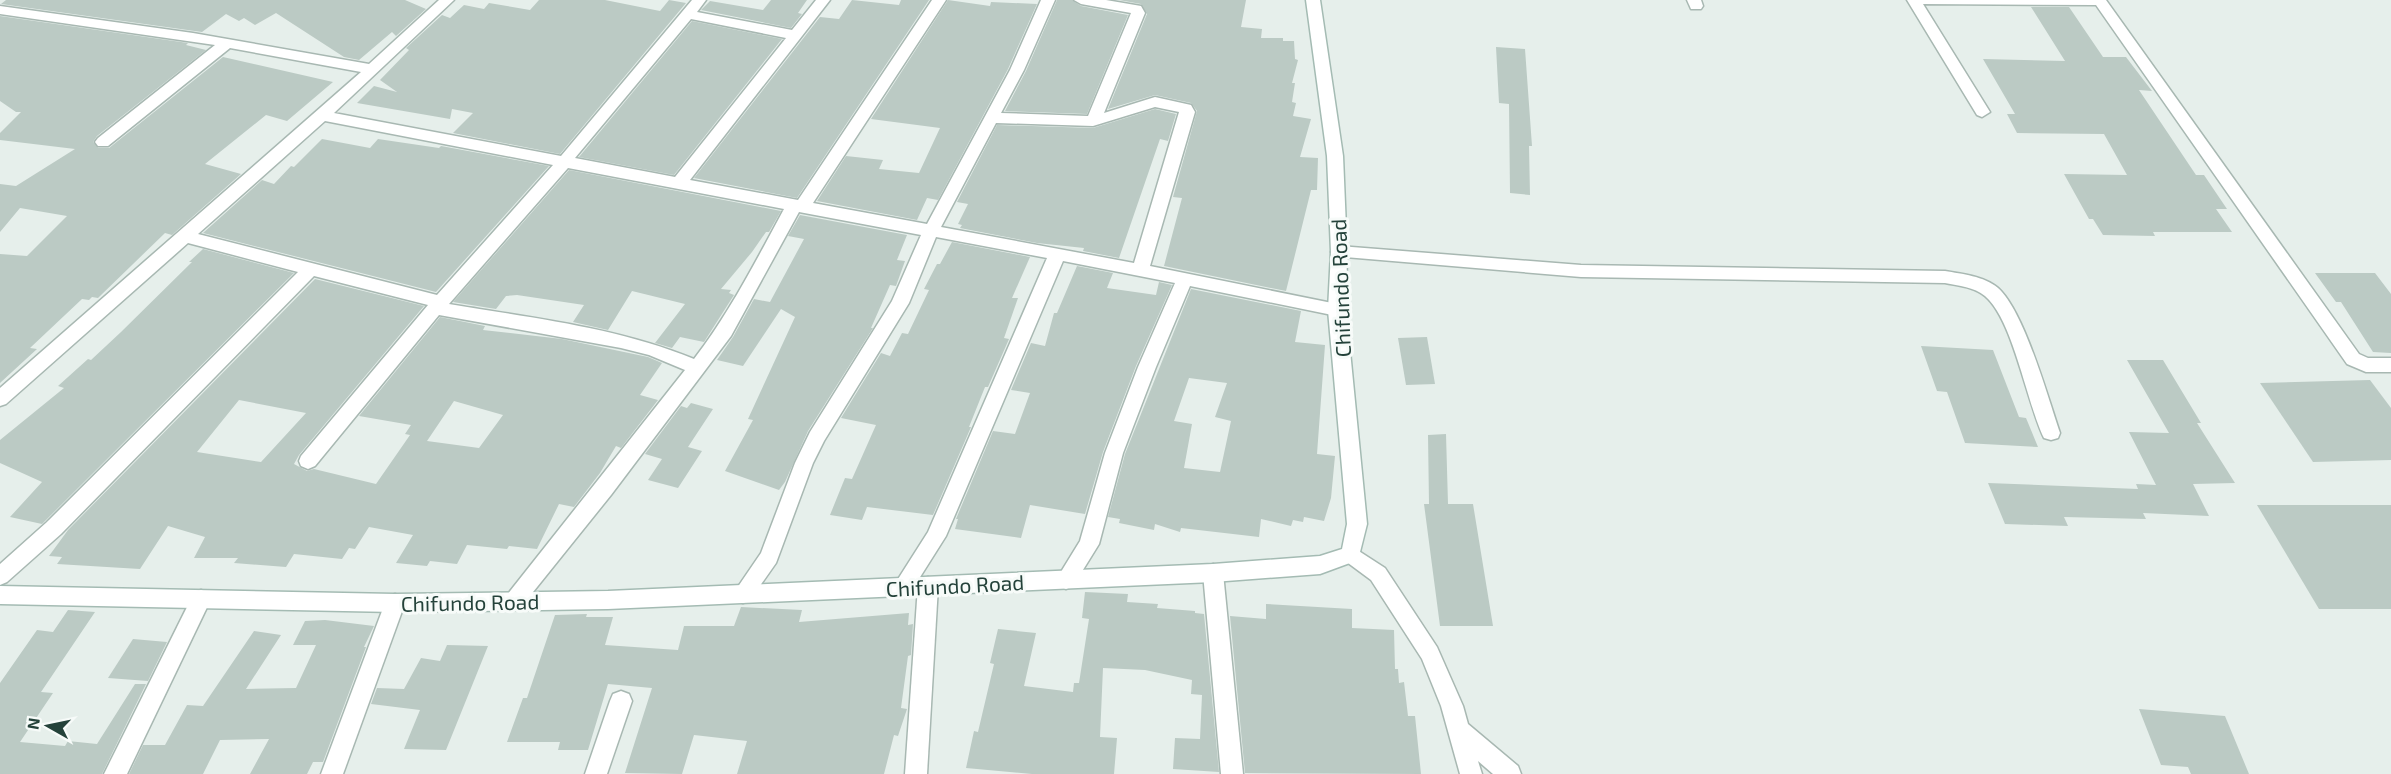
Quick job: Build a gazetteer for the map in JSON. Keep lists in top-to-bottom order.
{
  "streets": {
    "street": ["Chifundo Road"]
  },
  "north": "left"
}
